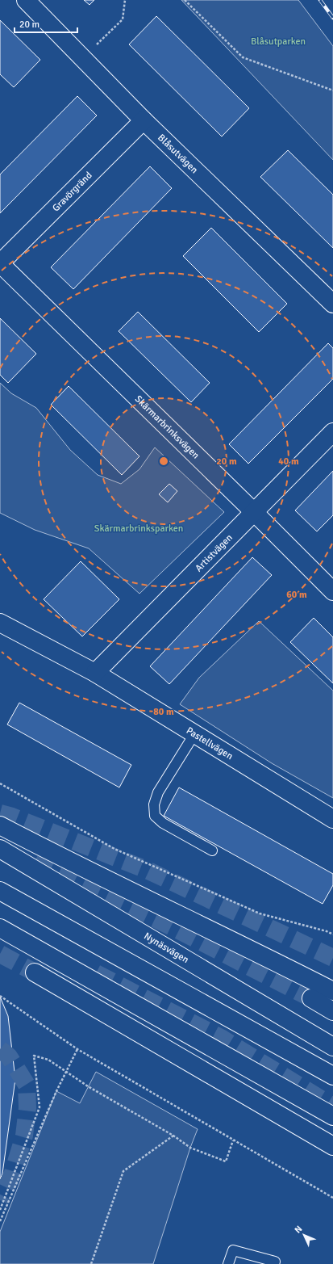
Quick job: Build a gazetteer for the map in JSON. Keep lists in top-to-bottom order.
{
  "streets": {
    "main road": [
      "Blåsutvägen",
      "Gravörgränd",
      "Skärmarbrinksvägen",
      "Artistvägen",
      "Pastellvägen",
      "Nynäsvägen"
    ]
  },
  "crossings": [
    ["Blåsutvägen", "Gravörgränd"],
    ["Gravörgränd", "Skärmarbrinksvägen"],
    ["Skärmarbrinksvägen", "Artistvägen"],
    ["Artistvägen", "Pastellvägen"]
  ],
  "parks": ["Blåsutparken", "Skärmarbrinksparken"],
  "scale_bar": "20 m",
  "north": "top left",
  "rings": [
    "20 m",
    "40 m",
    "60 m",
    "80 m"
  ]
}
